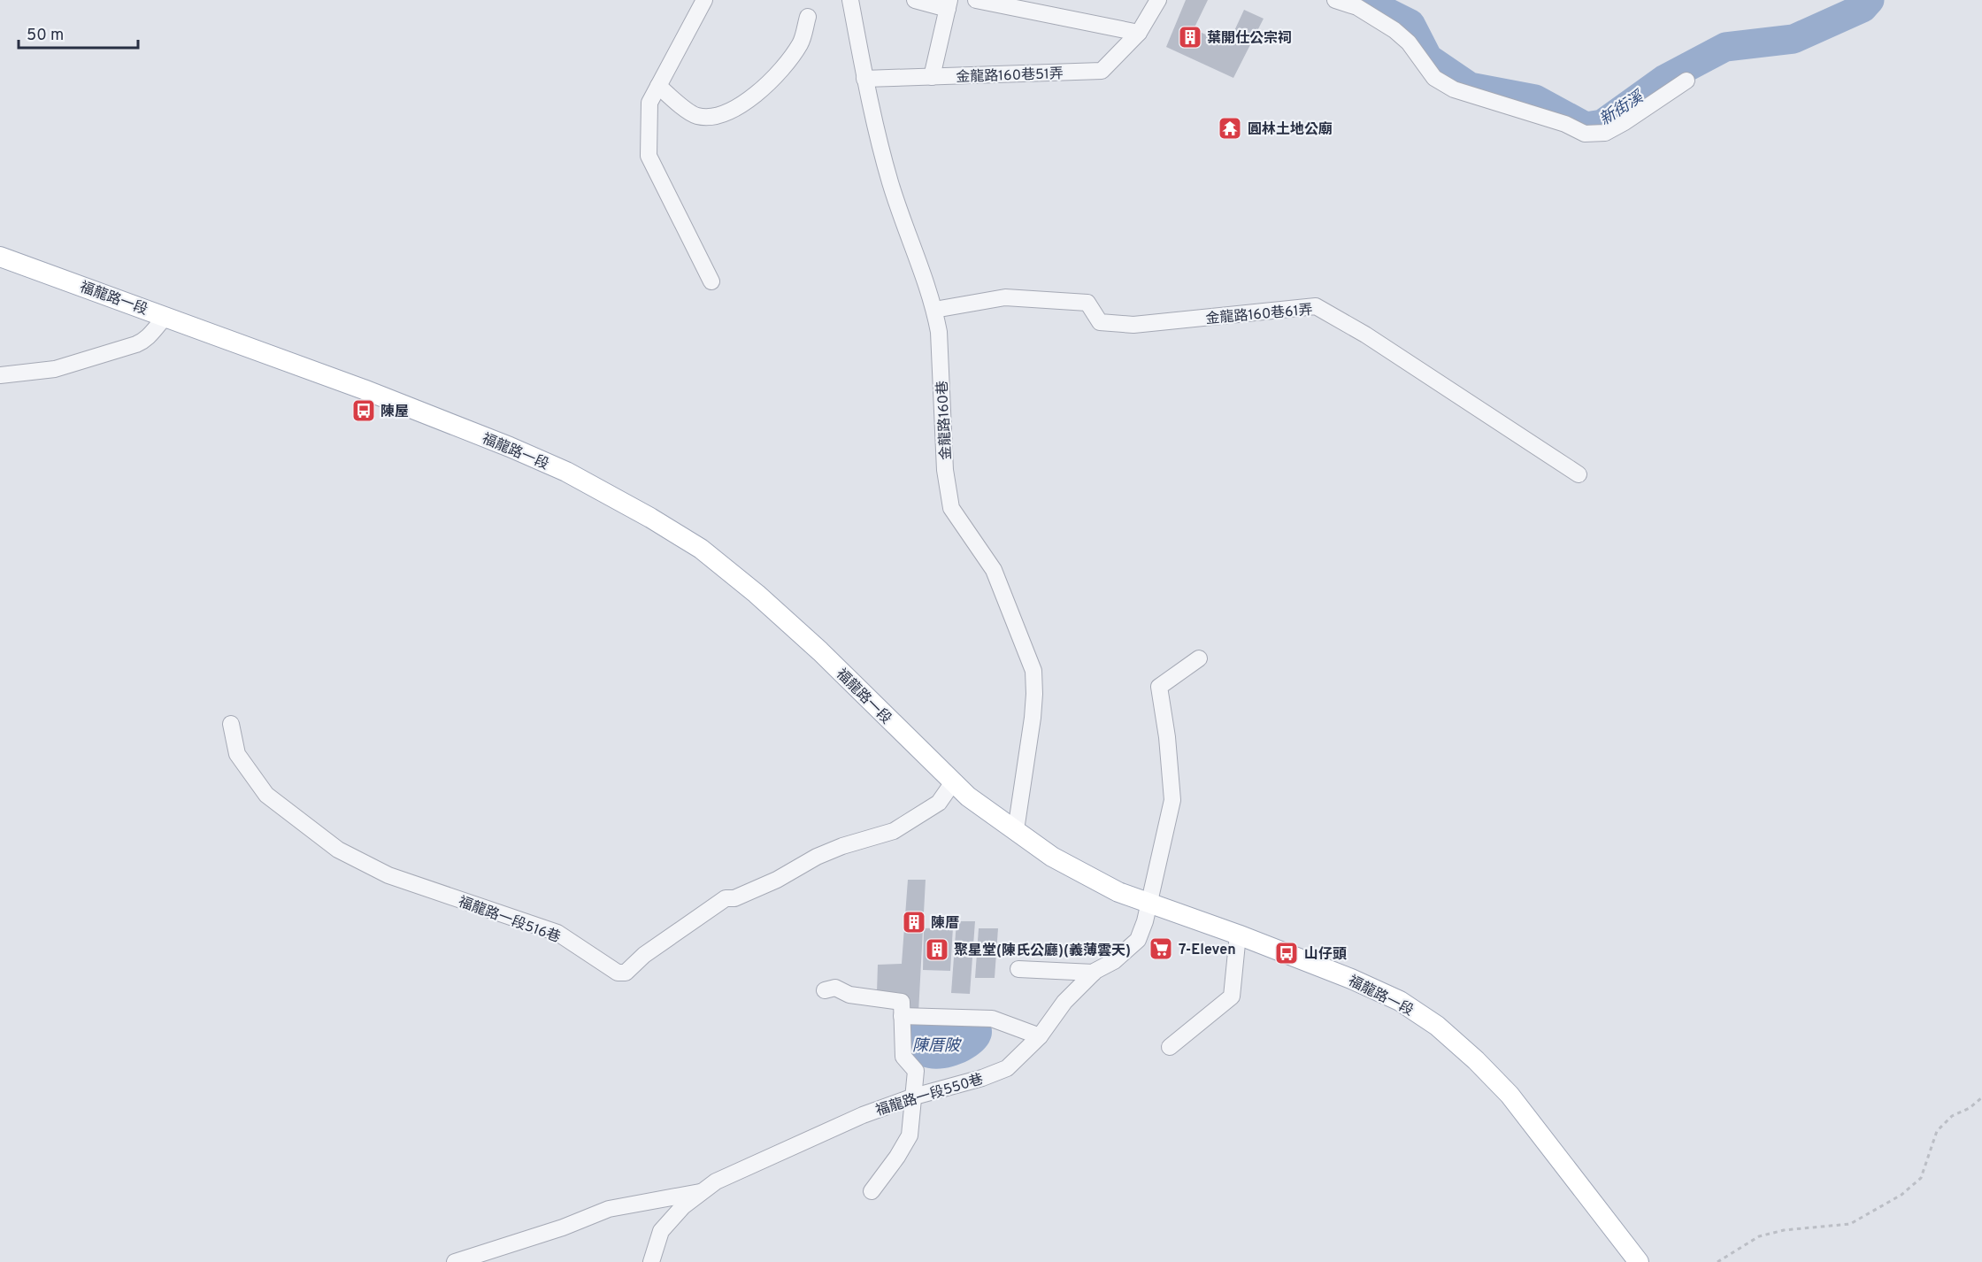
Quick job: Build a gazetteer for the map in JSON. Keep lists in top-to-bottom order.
{
  "streets": {
    "main road": ["福龍路一段"],
    "street": [
      "金龍路160巷51弄",
      "金龍路160巷61弄",
      "金龍路160巷",
      "福龍路一段516巷",
      "福龍路一段550巷"
    ]
  },
  "crossings": [
    ["金龍路160巷51弄", "金龍路160巷"],
    ["福龍路一段", "金龍路160巷"],
    ["福龍路一段", "福龍路一段516巷"],
    ["福龍路一段", "福龍路一段550巷"],
    ["金龍路160巷61弄", "金龍路160巷"]
  ],
  "water": ["新街溪", "陳厝陂"],
  "places": {
    "building": ["葉開仕公宗祠", "陳厝", "聚星堂(陳氏公廳)(義薄雲天)"],
    "temple": ["圓林土地公廟"],
    "bus stop": ["陳屋", "山仔頭"],
    "supermarket": ["7-Eleven"]
  },
  "scale_bar": "50 m"
}
